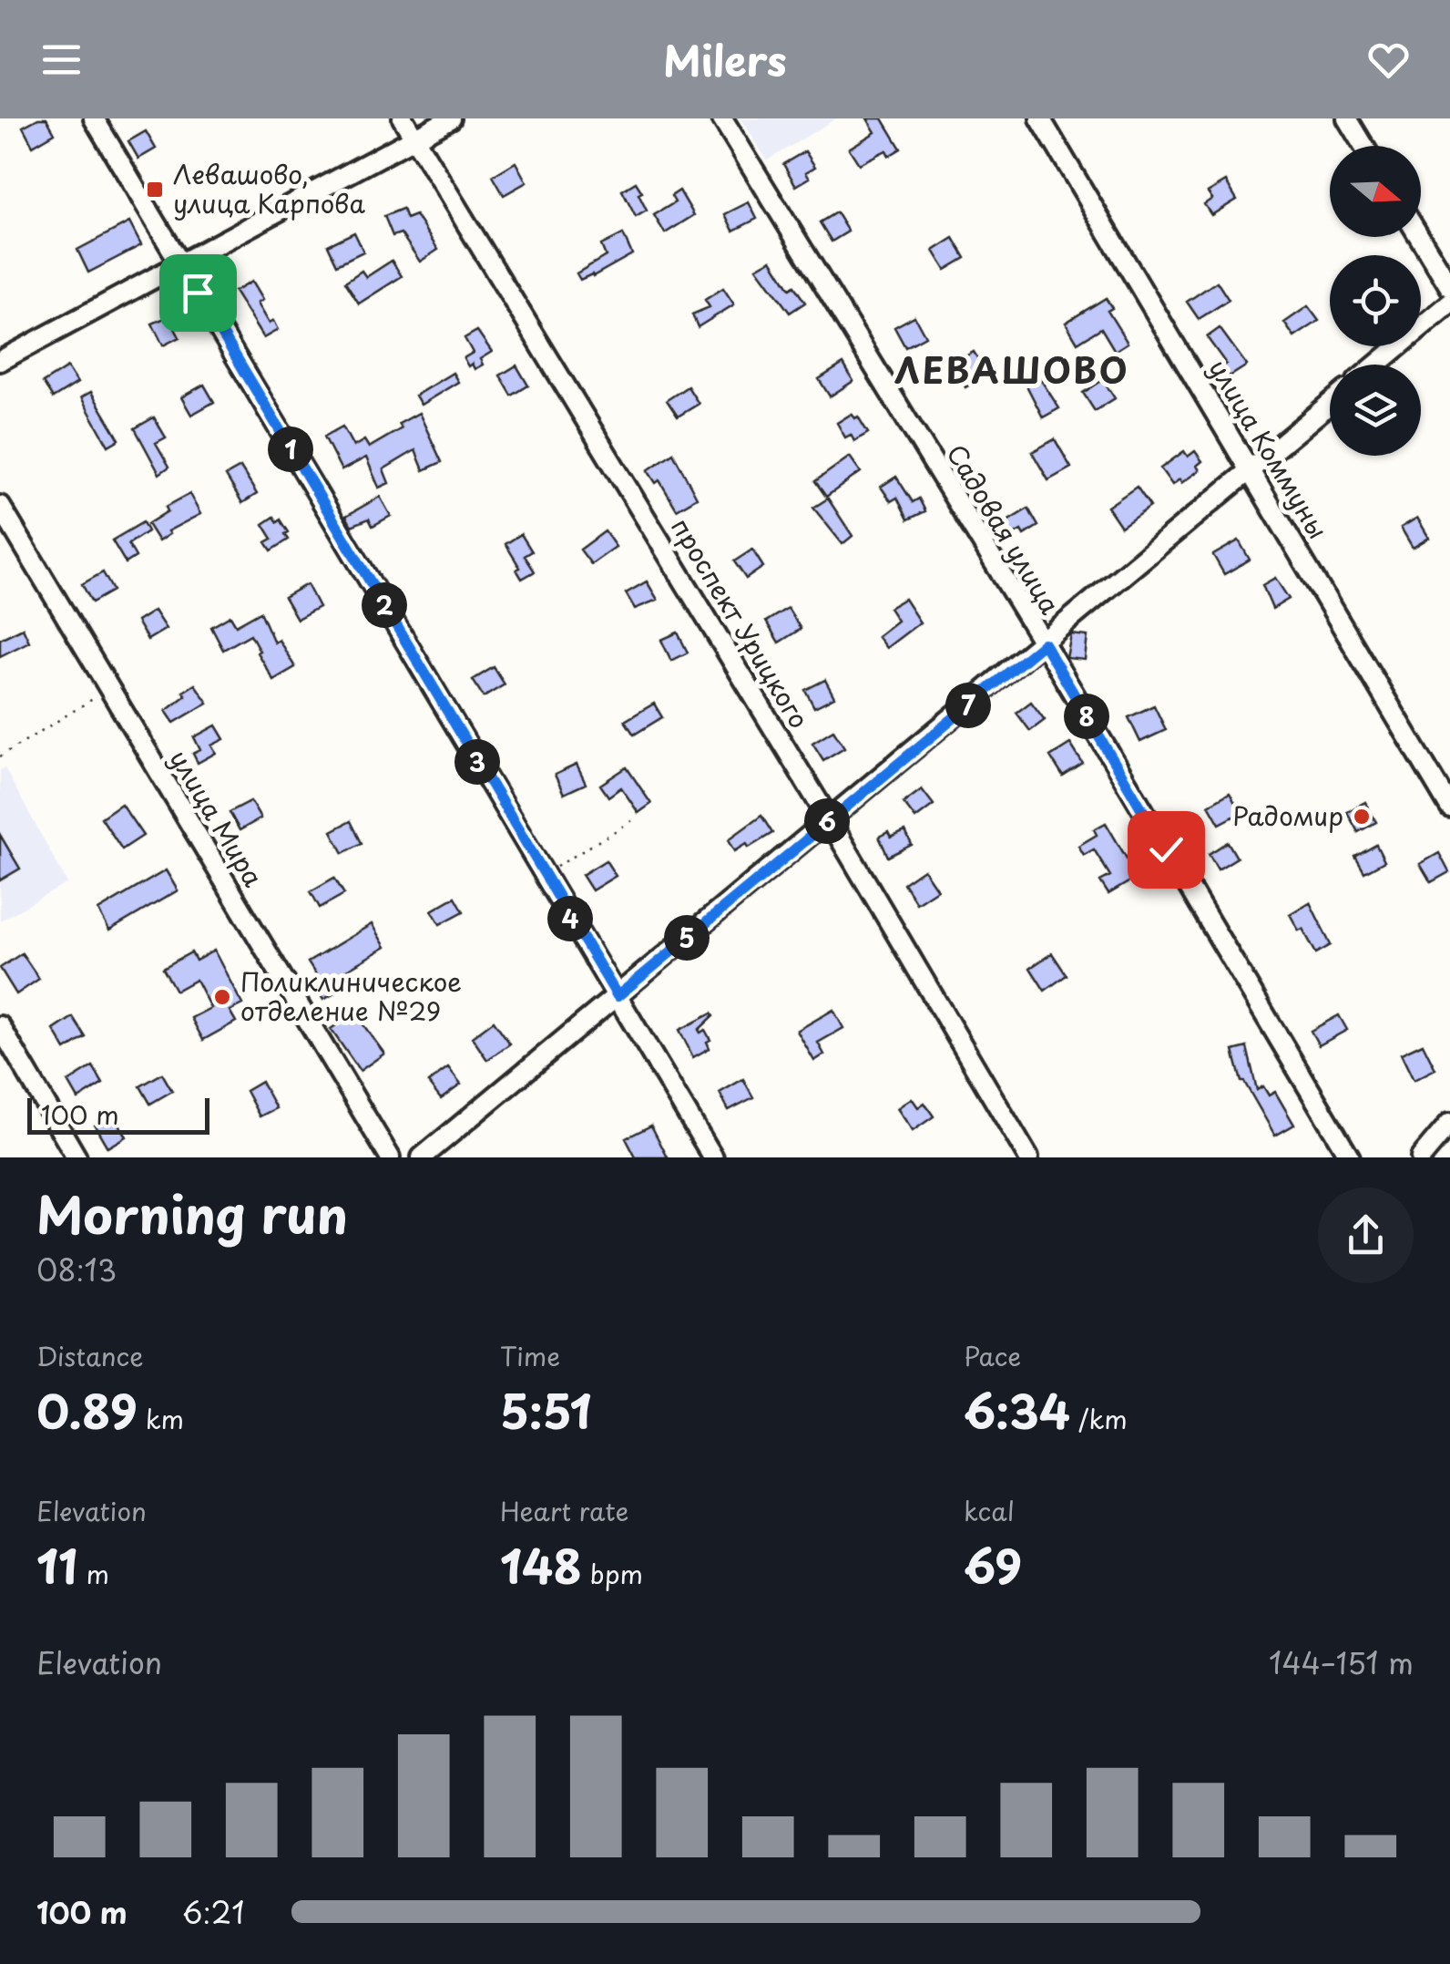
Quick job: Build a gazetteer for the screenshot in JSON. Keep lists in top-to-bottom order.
{
  "streets": {
    "street": [
      "улица Коммуны",
      "Садовая улица",
      "проспект Урицкого",
      "улица Мира"
    ]
  },
  "districts": ["ЛЕВАШОВО"],
  "places": {
    "transit": ["Левашово, улица Карпова"],
    "other": ["Радомир", "Поликлиническое отделение №29"]
  },
  "scale_bar": "100 m",
  "north": "right",
  "page": {
    "header": "Milers",
    "pins": [
      "1",
      "2",
      "7",
      "8",
      "3",
      "6",
      "4",
      "5"
    ],
    "scale": "100 m",
    "heading": ["Morning run", "08:13"],
    "stats": [
      ["Distance", "0.89 km"],
      ["Time", "5:51"],
      ["Pace", "6:34 /km"],
      ["Elevation", "11 m"],
      ["Heart rate", "148 bpm"],
      ["kcal", "69"]
    ],
    "chart": ["Elevation", "144–151 m"],
    "list": [
      {
        "name": "100 m",
        "note": "6:21"
      }
    ]
  }
}
